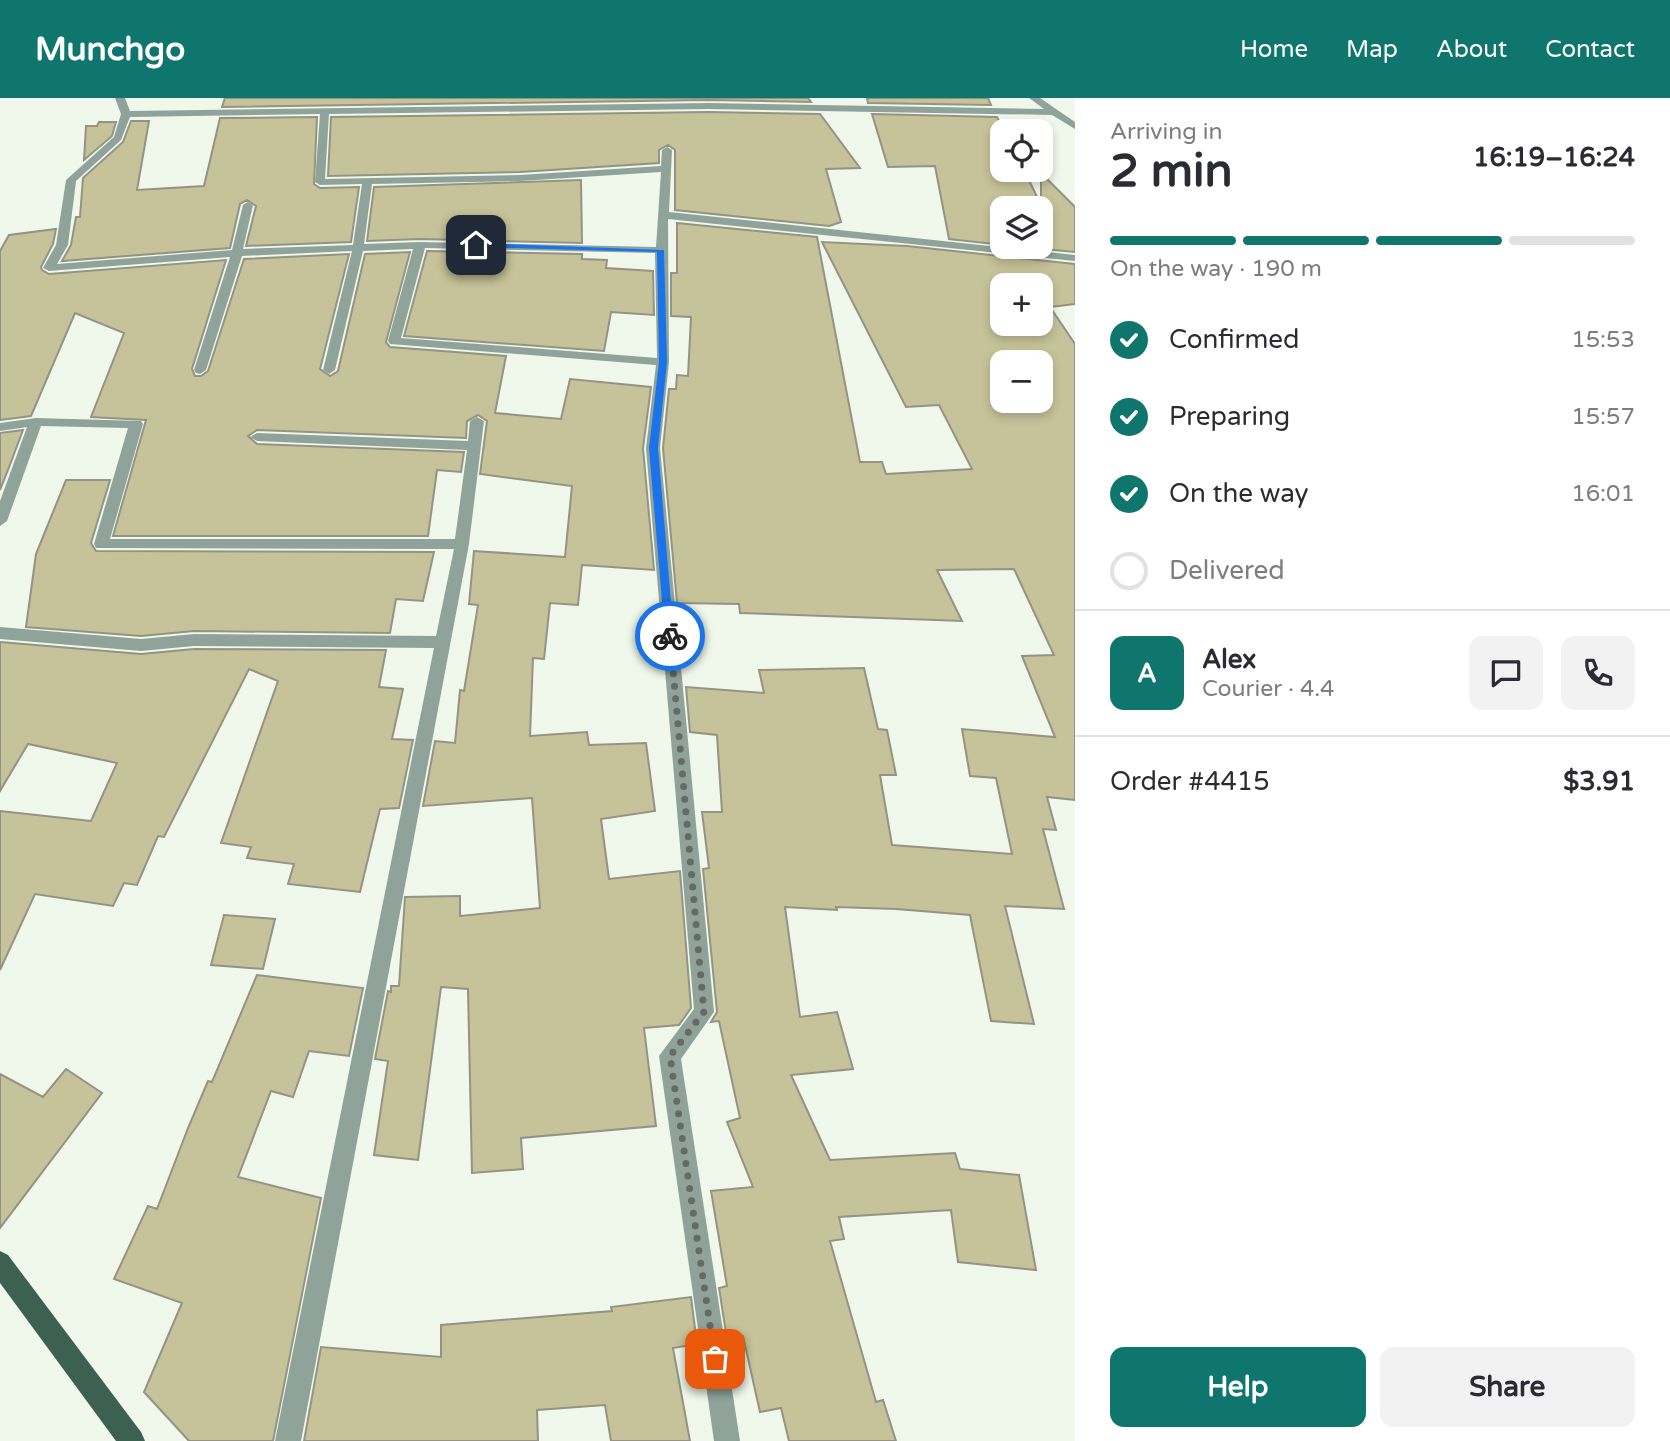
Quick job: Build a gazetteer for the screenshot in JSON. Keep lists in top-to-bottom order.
{
  "page": {
    "header": "Munchgo",
    "nav": [
      "Home",
      "Map",
      "About",
      "Contact"
    ],
    "heading": ["2 min", "Arriving in", "16:19–16:24"],
    "panel": [
      "Alex",
      "Courier · 4.4",
      "Order #4415",
      "$3.91"
    ],
    "map_buttons": ["+", "−"],
    "bar": "On the way · 190 m",
    "list": [
      ["Confirmed", "15:53"],
      ["Preparing", "15:57"],
      ["On the way", "16:01"],
      "Delivered"
    ],
    "round": "A",
    "buttons": ["Help", "Share"]
  }
}
